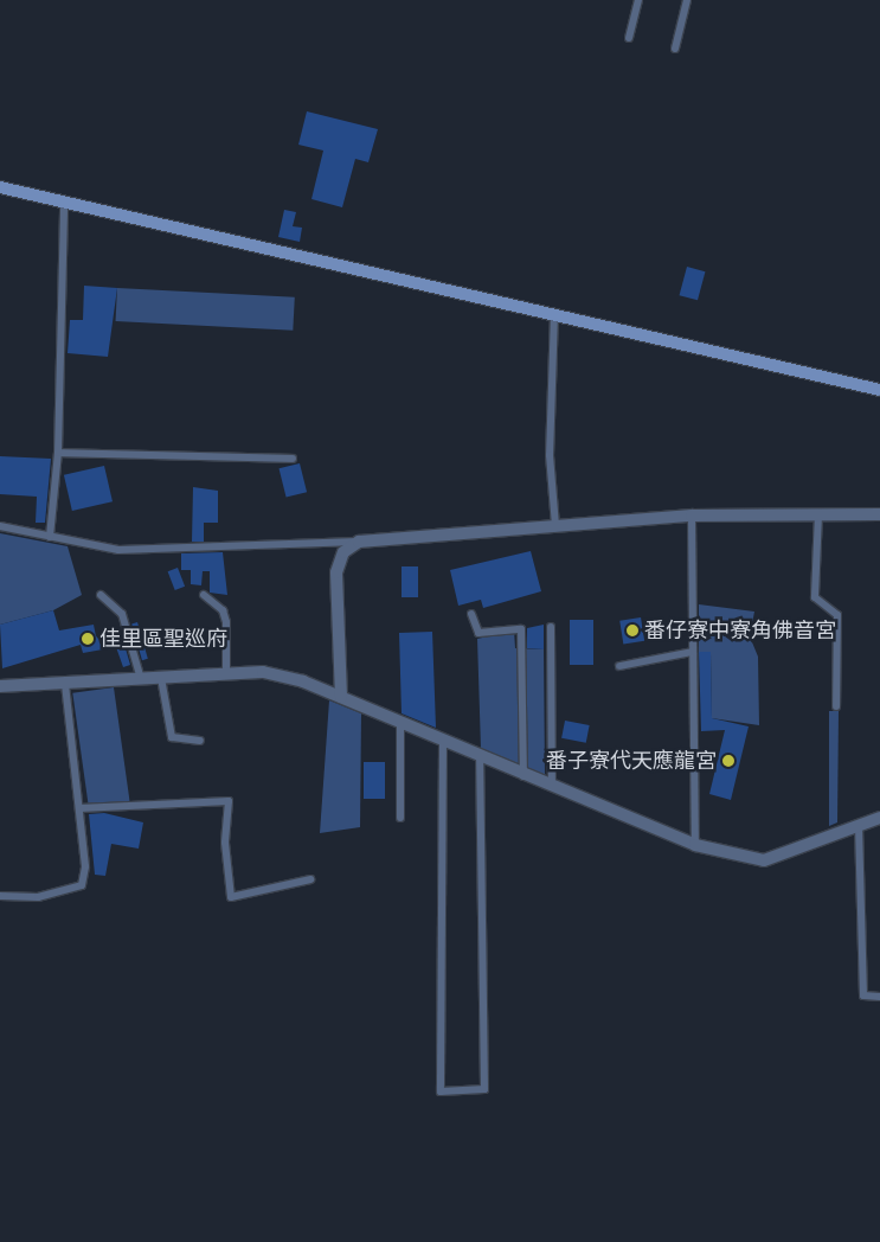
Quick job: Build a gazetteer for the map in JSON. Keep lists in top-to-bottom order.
{
  "places": ["番仔寮中寮角佛音宮", "佳里區聖巡府", "番子寮代天應龍宮"]
}
